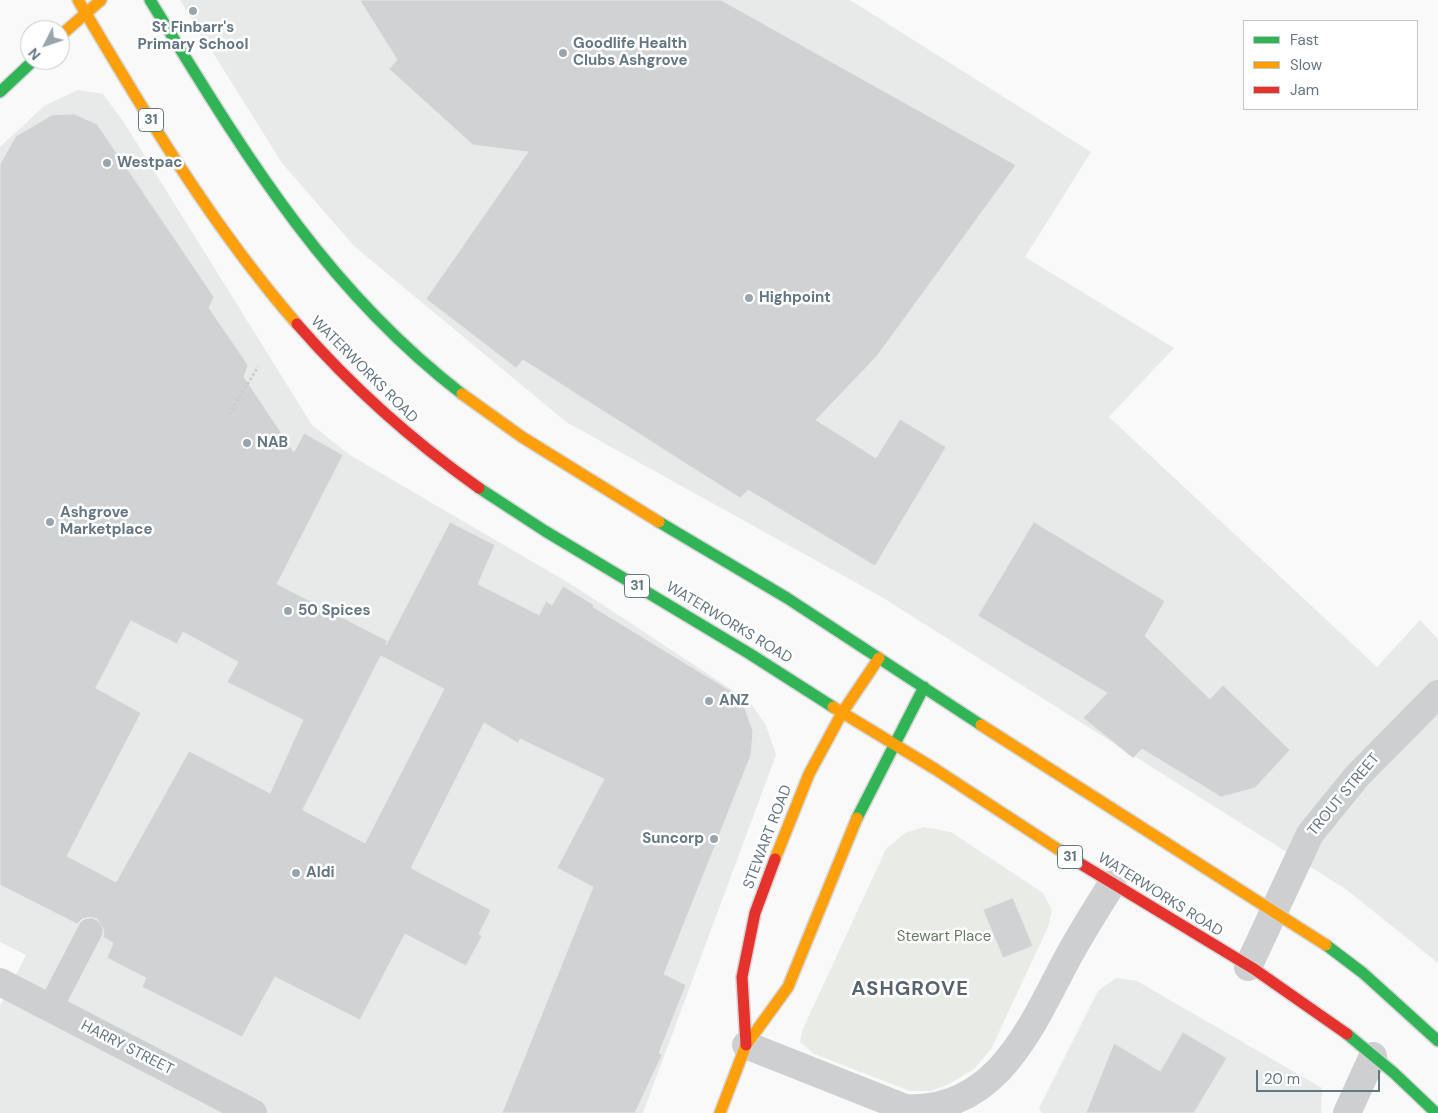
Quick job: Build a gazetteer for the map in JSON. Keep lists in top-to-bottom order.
{
  "streets": {
    "main road": ["31", "WATERWORKS ROAD", "STEWART ROAD"],
    "street": ["TROUT STREET", "HARRY STREET"]
  },
  "crossings": [
    ["WATERWORKS ROAD", "TROUT STREET"],
    ["WATERWORKS ROAD", "STEWART ROAD"]
  ],
  "districts": ["ASHGROVE"],
  "parks": ["Stewart Place"],
  "places": [
    "St Finbarr's Primary School",
    "Goodlife Health Clubs Ashgrove",
    "Westpac",
    "Highpoint",
    "NAB",
    "Ashgrove Marketplace",
    "50 Spices",
    "ANZ",
    "Suncorp",
    "Aldi"
  ],
  "legend": ["Fast", "Slow", "Jam"],
  "scale_bar": "20 m",
  "north": "bottom left"
}
